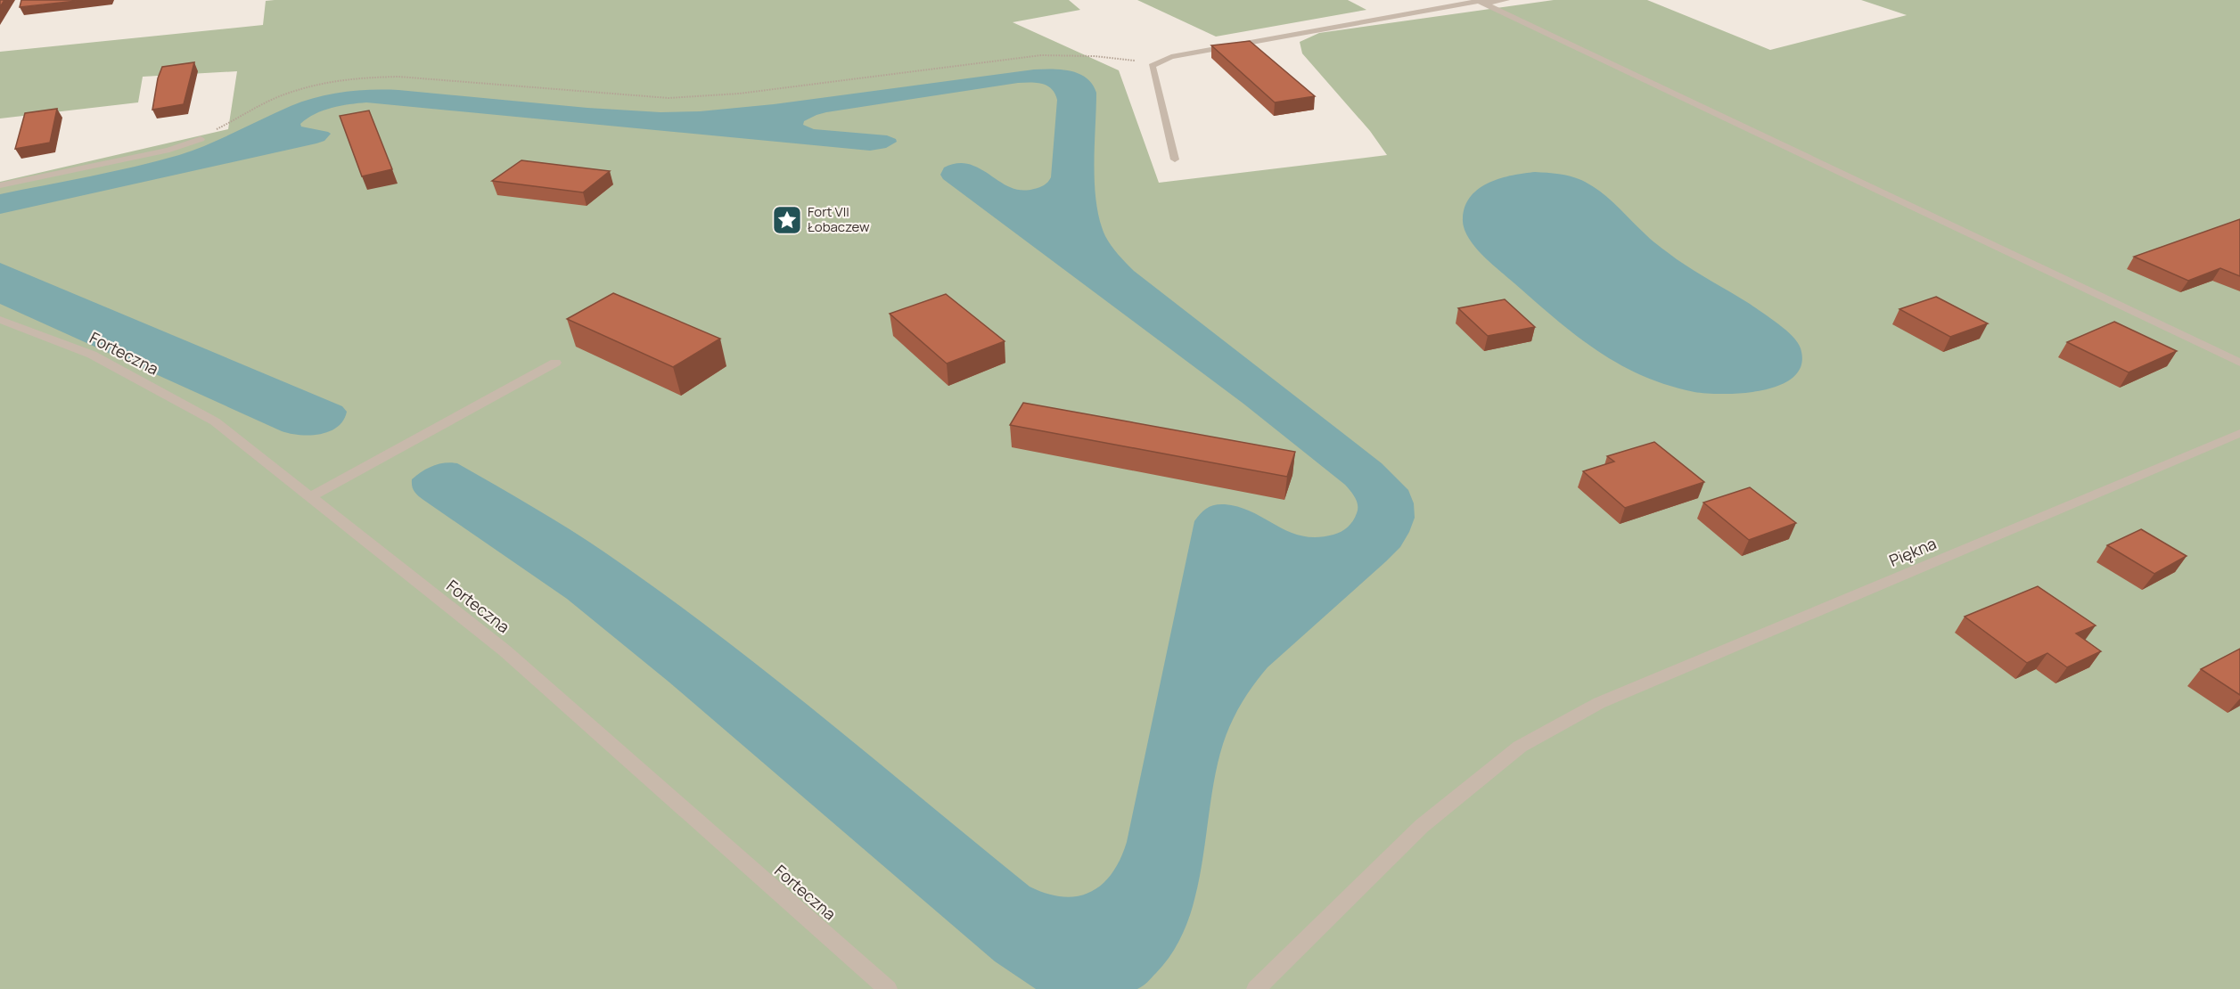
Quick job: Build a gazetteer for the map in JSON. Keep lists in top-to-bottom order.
{
  "streets": {
    "street": ["Forteczna", "Piękna"]
  },
  "places": {
    "place": ["Fort VII Łobaczew"]
  }
}
